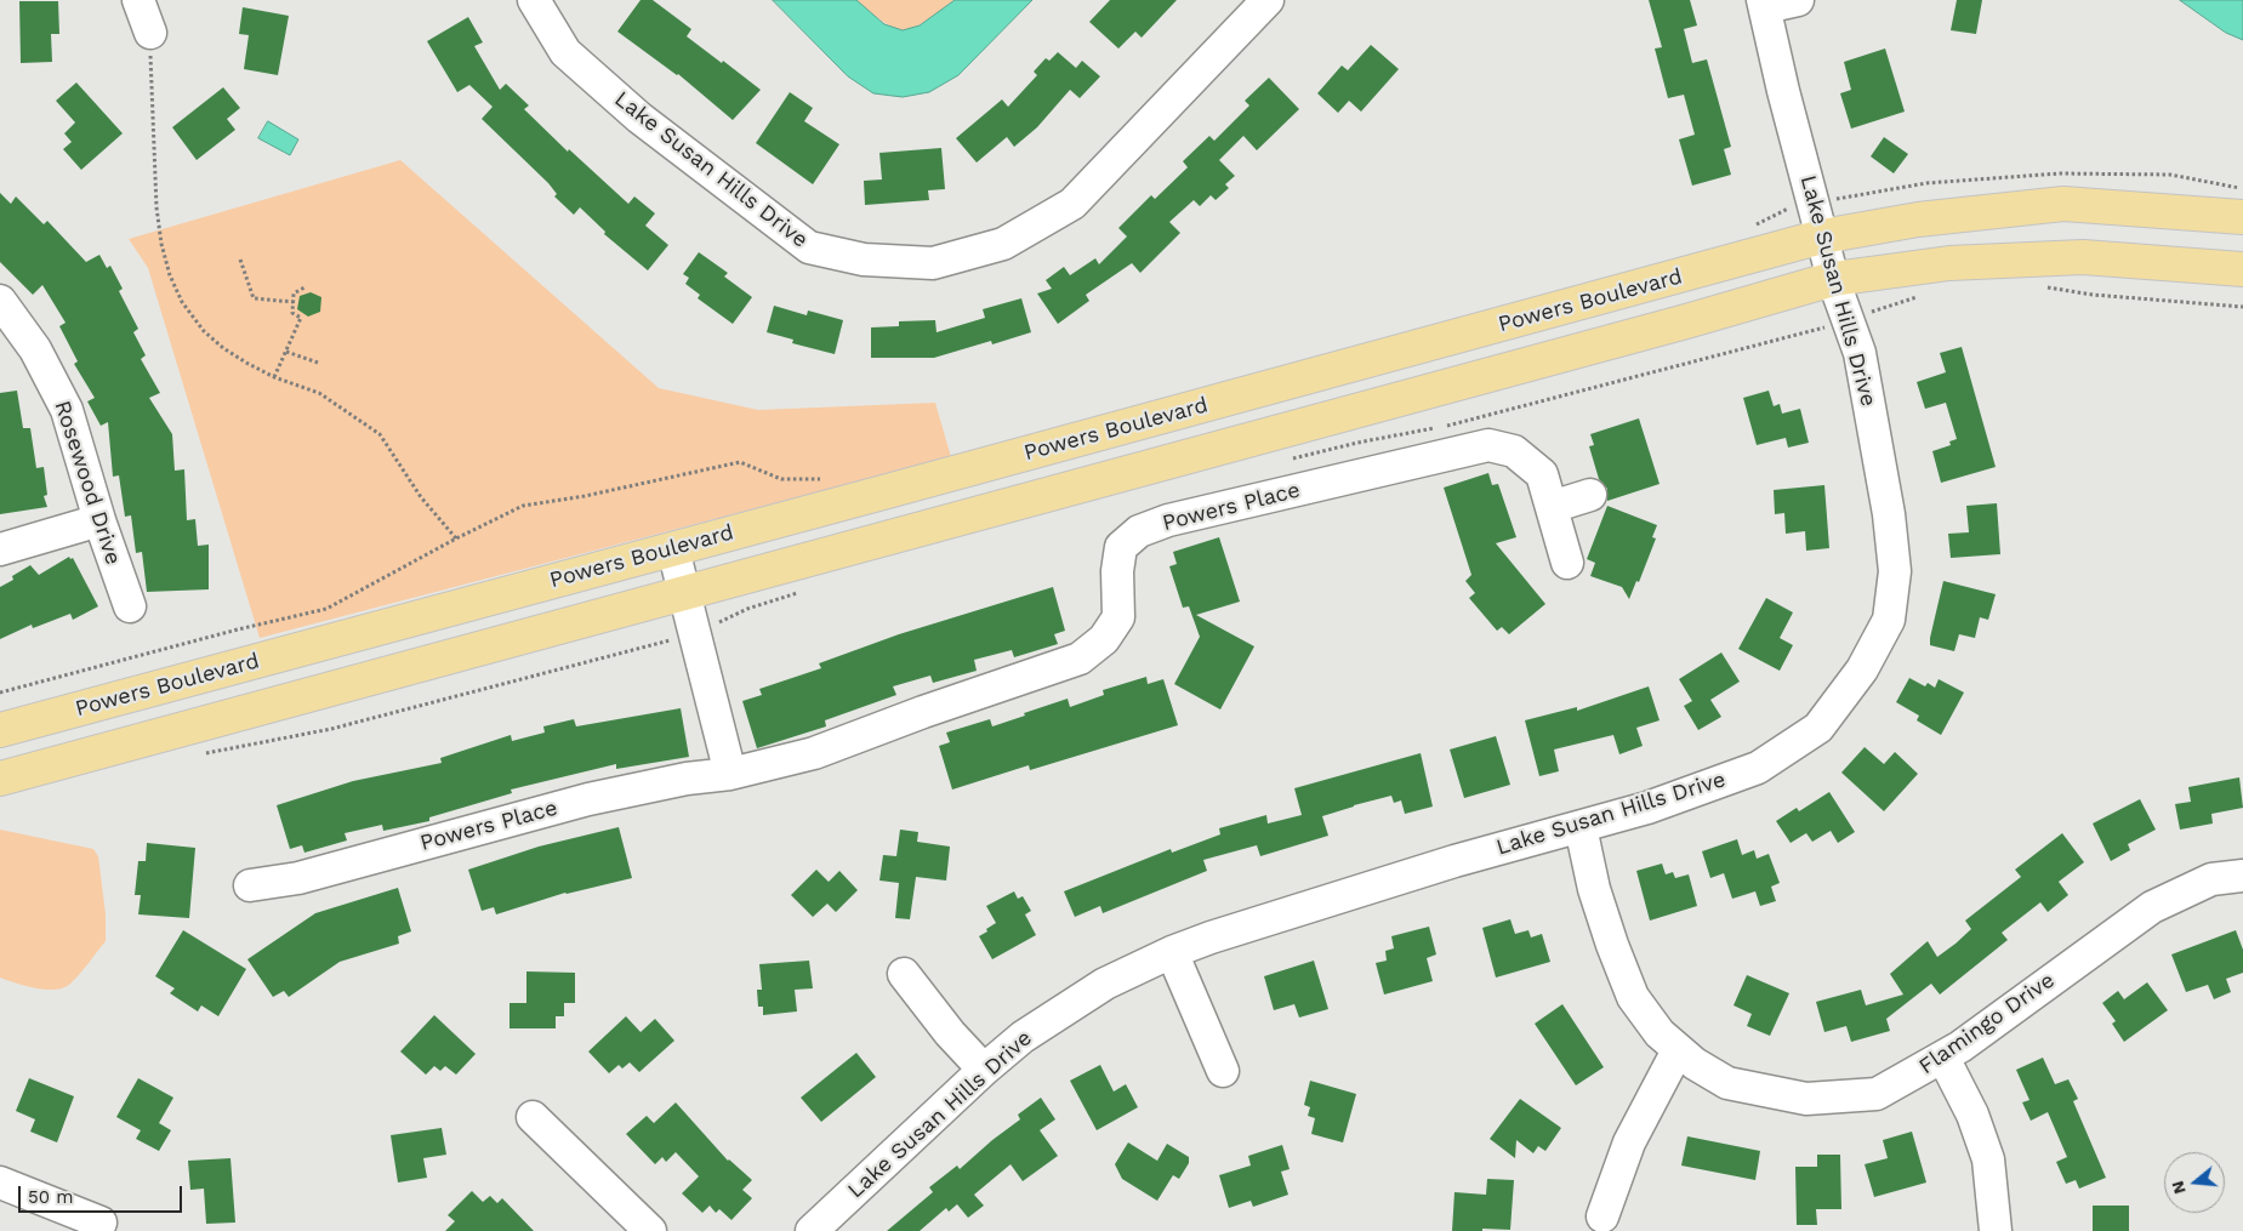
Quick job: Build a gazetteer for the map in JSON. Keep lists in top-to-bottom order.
{
  "streets": {
    "main road": ["Powers Boulevard"],
    "street": [
      "Lake Susan Hills Drive",
      "Rosewood Drive",
      "Powers Place",
      "Flamingo Drive"
    ]
  },
  "crossings": [
    ["Lake Susan Hills Drive", "Powers Boulevard"],
    ["Lake Susan Hills Drive", "Flamingo Drive"]
  ],
  "scale_bar": "50 m",
  "north": "left"
}
